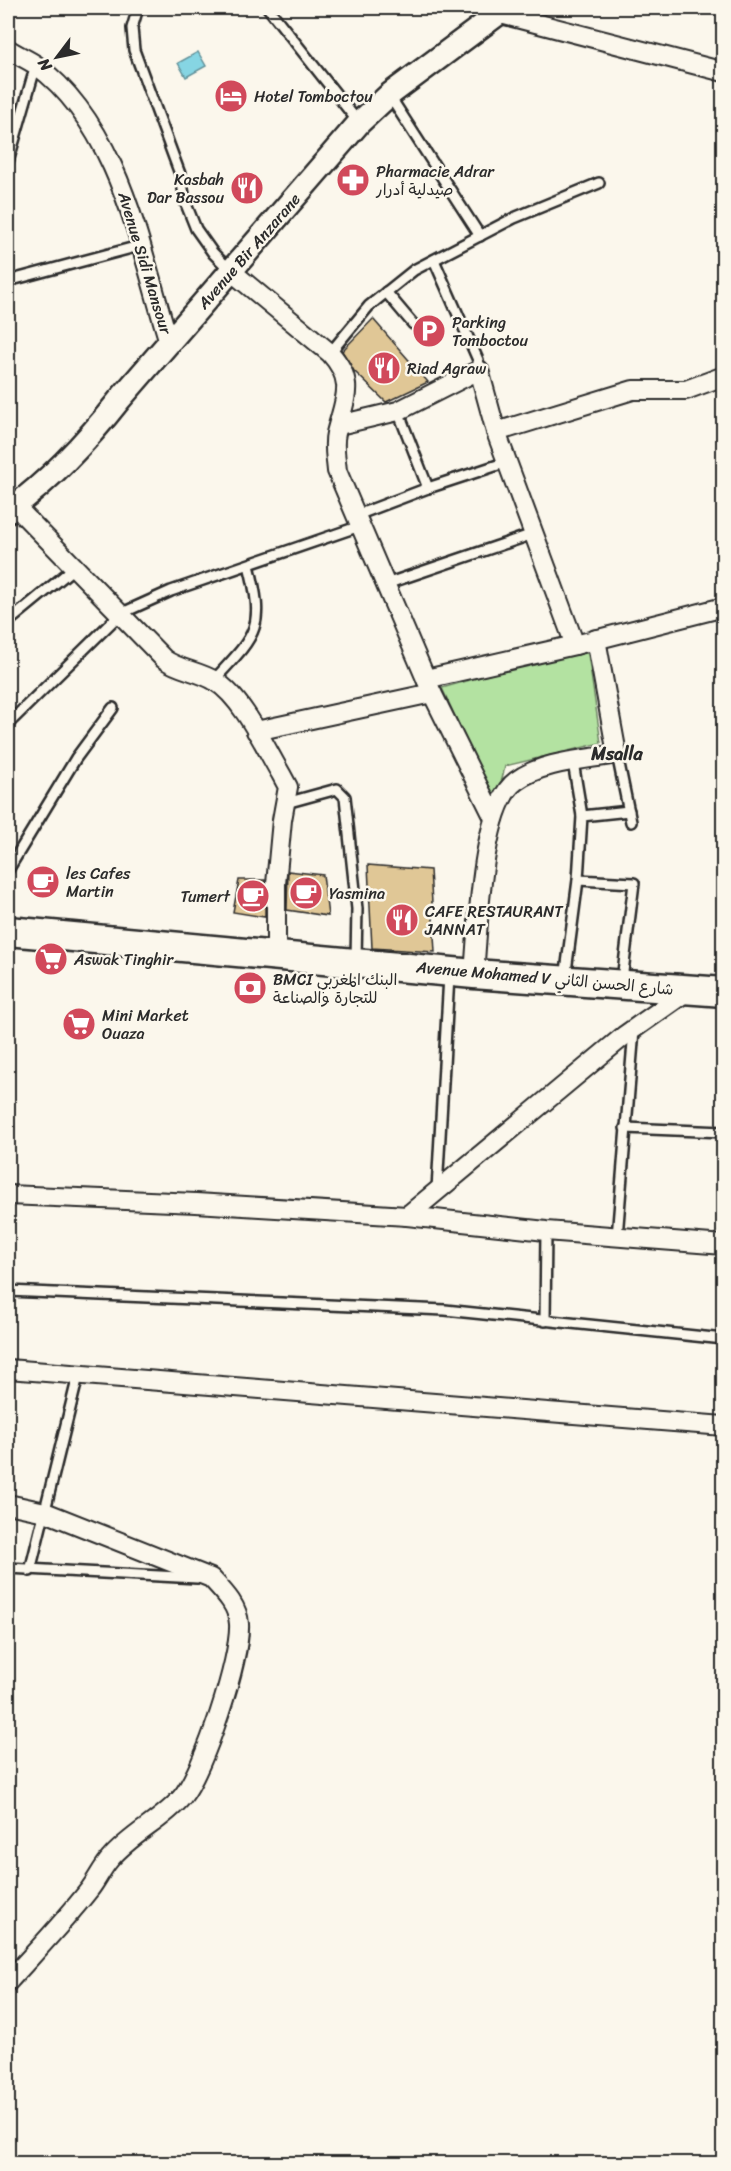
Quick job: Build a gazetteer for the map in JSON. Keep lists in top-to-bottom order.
{
  "streets": {
    "main road": ["Avenue Mohamed V شارع الحسن الثاني"],
    "street": ["Avenue Bir Anzarane", "Avenue Sidi Mansour"]
  },
  "crossings": [
    ["Avenue Bir Anzarane", "Avenue Sidi Mansour"]
  ],
  "districts": ["Msalla"],
  "places": {
    "hotel": ["Hotel Tomboctou"],
    "pharmacy": ["Pharmacie Adrar صيدلية أدرار"],
    "restaurant": ["Kasbah Dar Bassou", "Riad Agraw", "CAFE RESTAURANT JANNAT"],
    "parking": ["Parking Tomboctou"],
    "cafe": ["les Cafes Martin", "Yasmina", "Tumert"],
    "supermarket": ["Aswak Tinghir", "Mini Market Ouaza"],
    "bank": ["BMCI البنك المغربي للتجارة والصناعة"]
  },
  "north": "bottom left"
}
